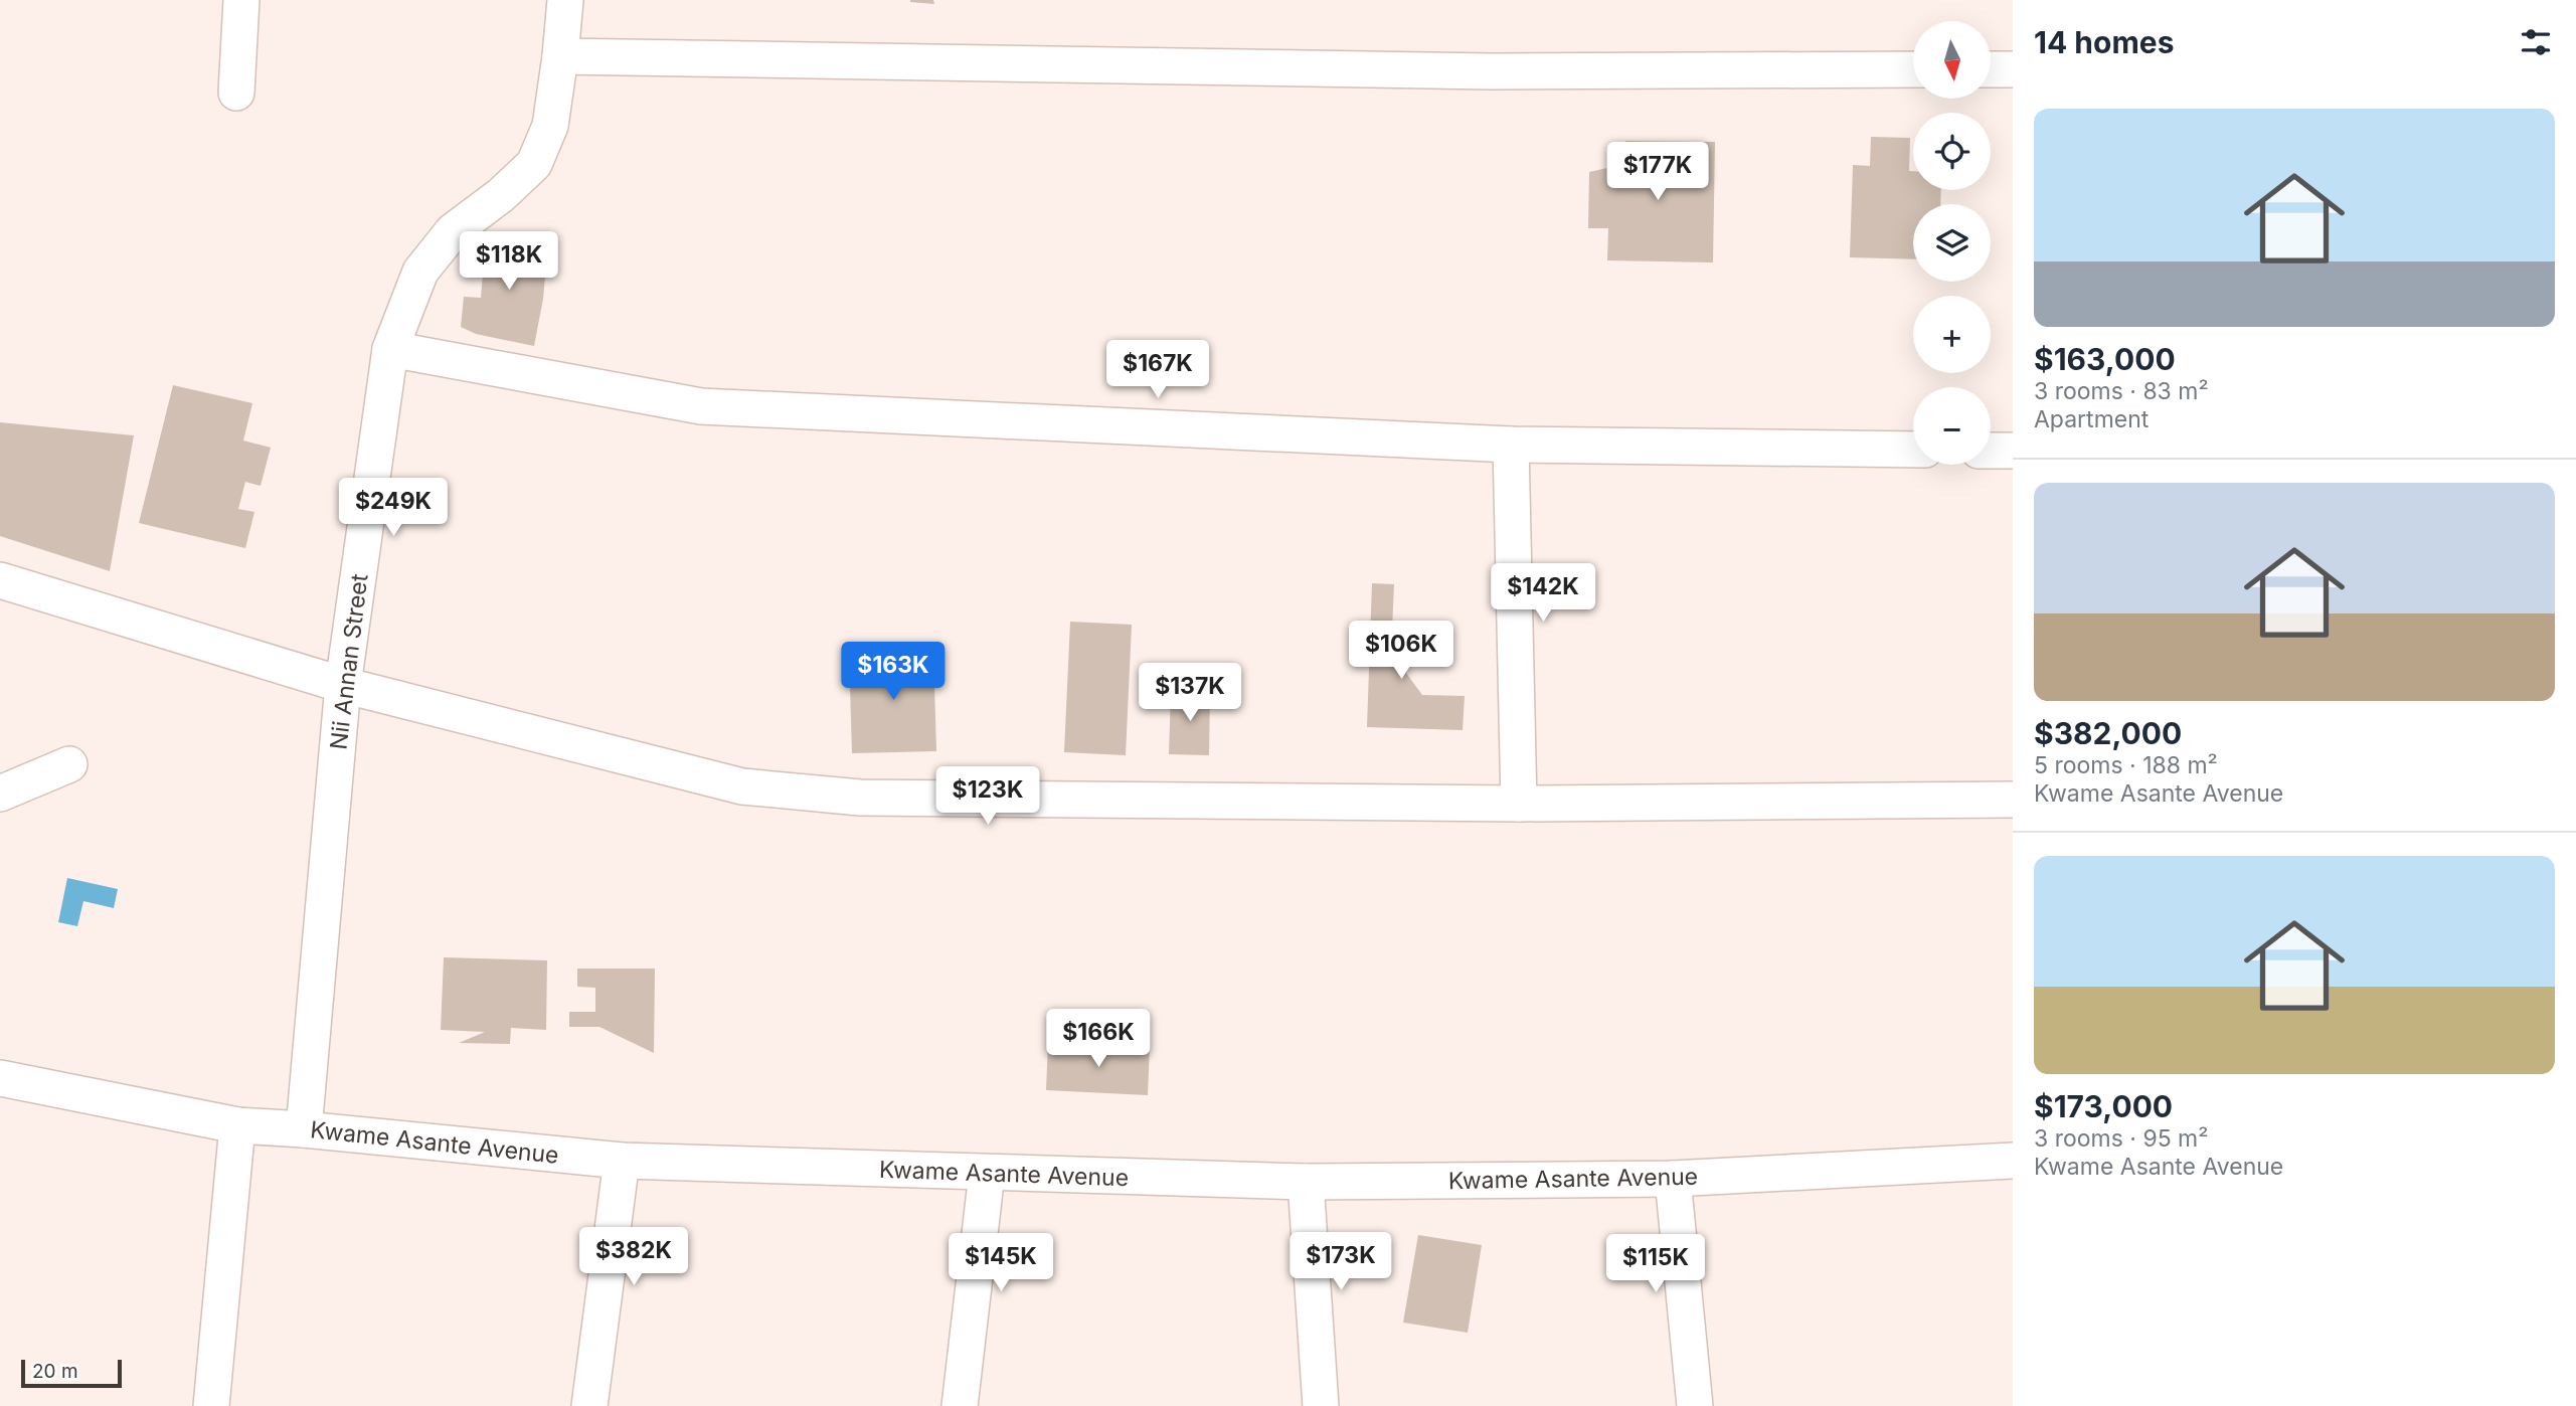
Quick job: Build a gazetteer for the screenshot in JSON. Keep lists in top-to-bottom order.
{
  "streets": {
    "street": ["Nii Annan Street", "Kwame Asante Avenue"]
  },
  "crossings": [
    ["Nii Annan Street", "Kwame Asante Avenue"]
  ],
  "scale_bar": "20 m",
  "north": "bottom",
  "page": {
    "heading": "14 homes",
    "map_buttons": ["+", "−"],
    "list": [
      {
        "name": "$163,000",
        "note": "3 rooms · 83 m² · Apartment"
      },
      {
        "name": "$382,000",
        "note": "5 rooms · 188 m² · Kwame Asante Avenue"
      },
      {
        "name": "$173,000",
        "note": "3 rooms · 95 m² · Kwame Asante Avenue"
      }
    ],
    "price": [
      "$177K",
      "$118K",
      "$167K",
      "$249K",
      "$142K",
      "$106K",
      "$163K",
      "$137K",
      "$123K",
      "$166K",
      "$382K",
      "$173K",
      "$145K",
      "$115K"
    ],
    "scale": "20 m"
  }
}
